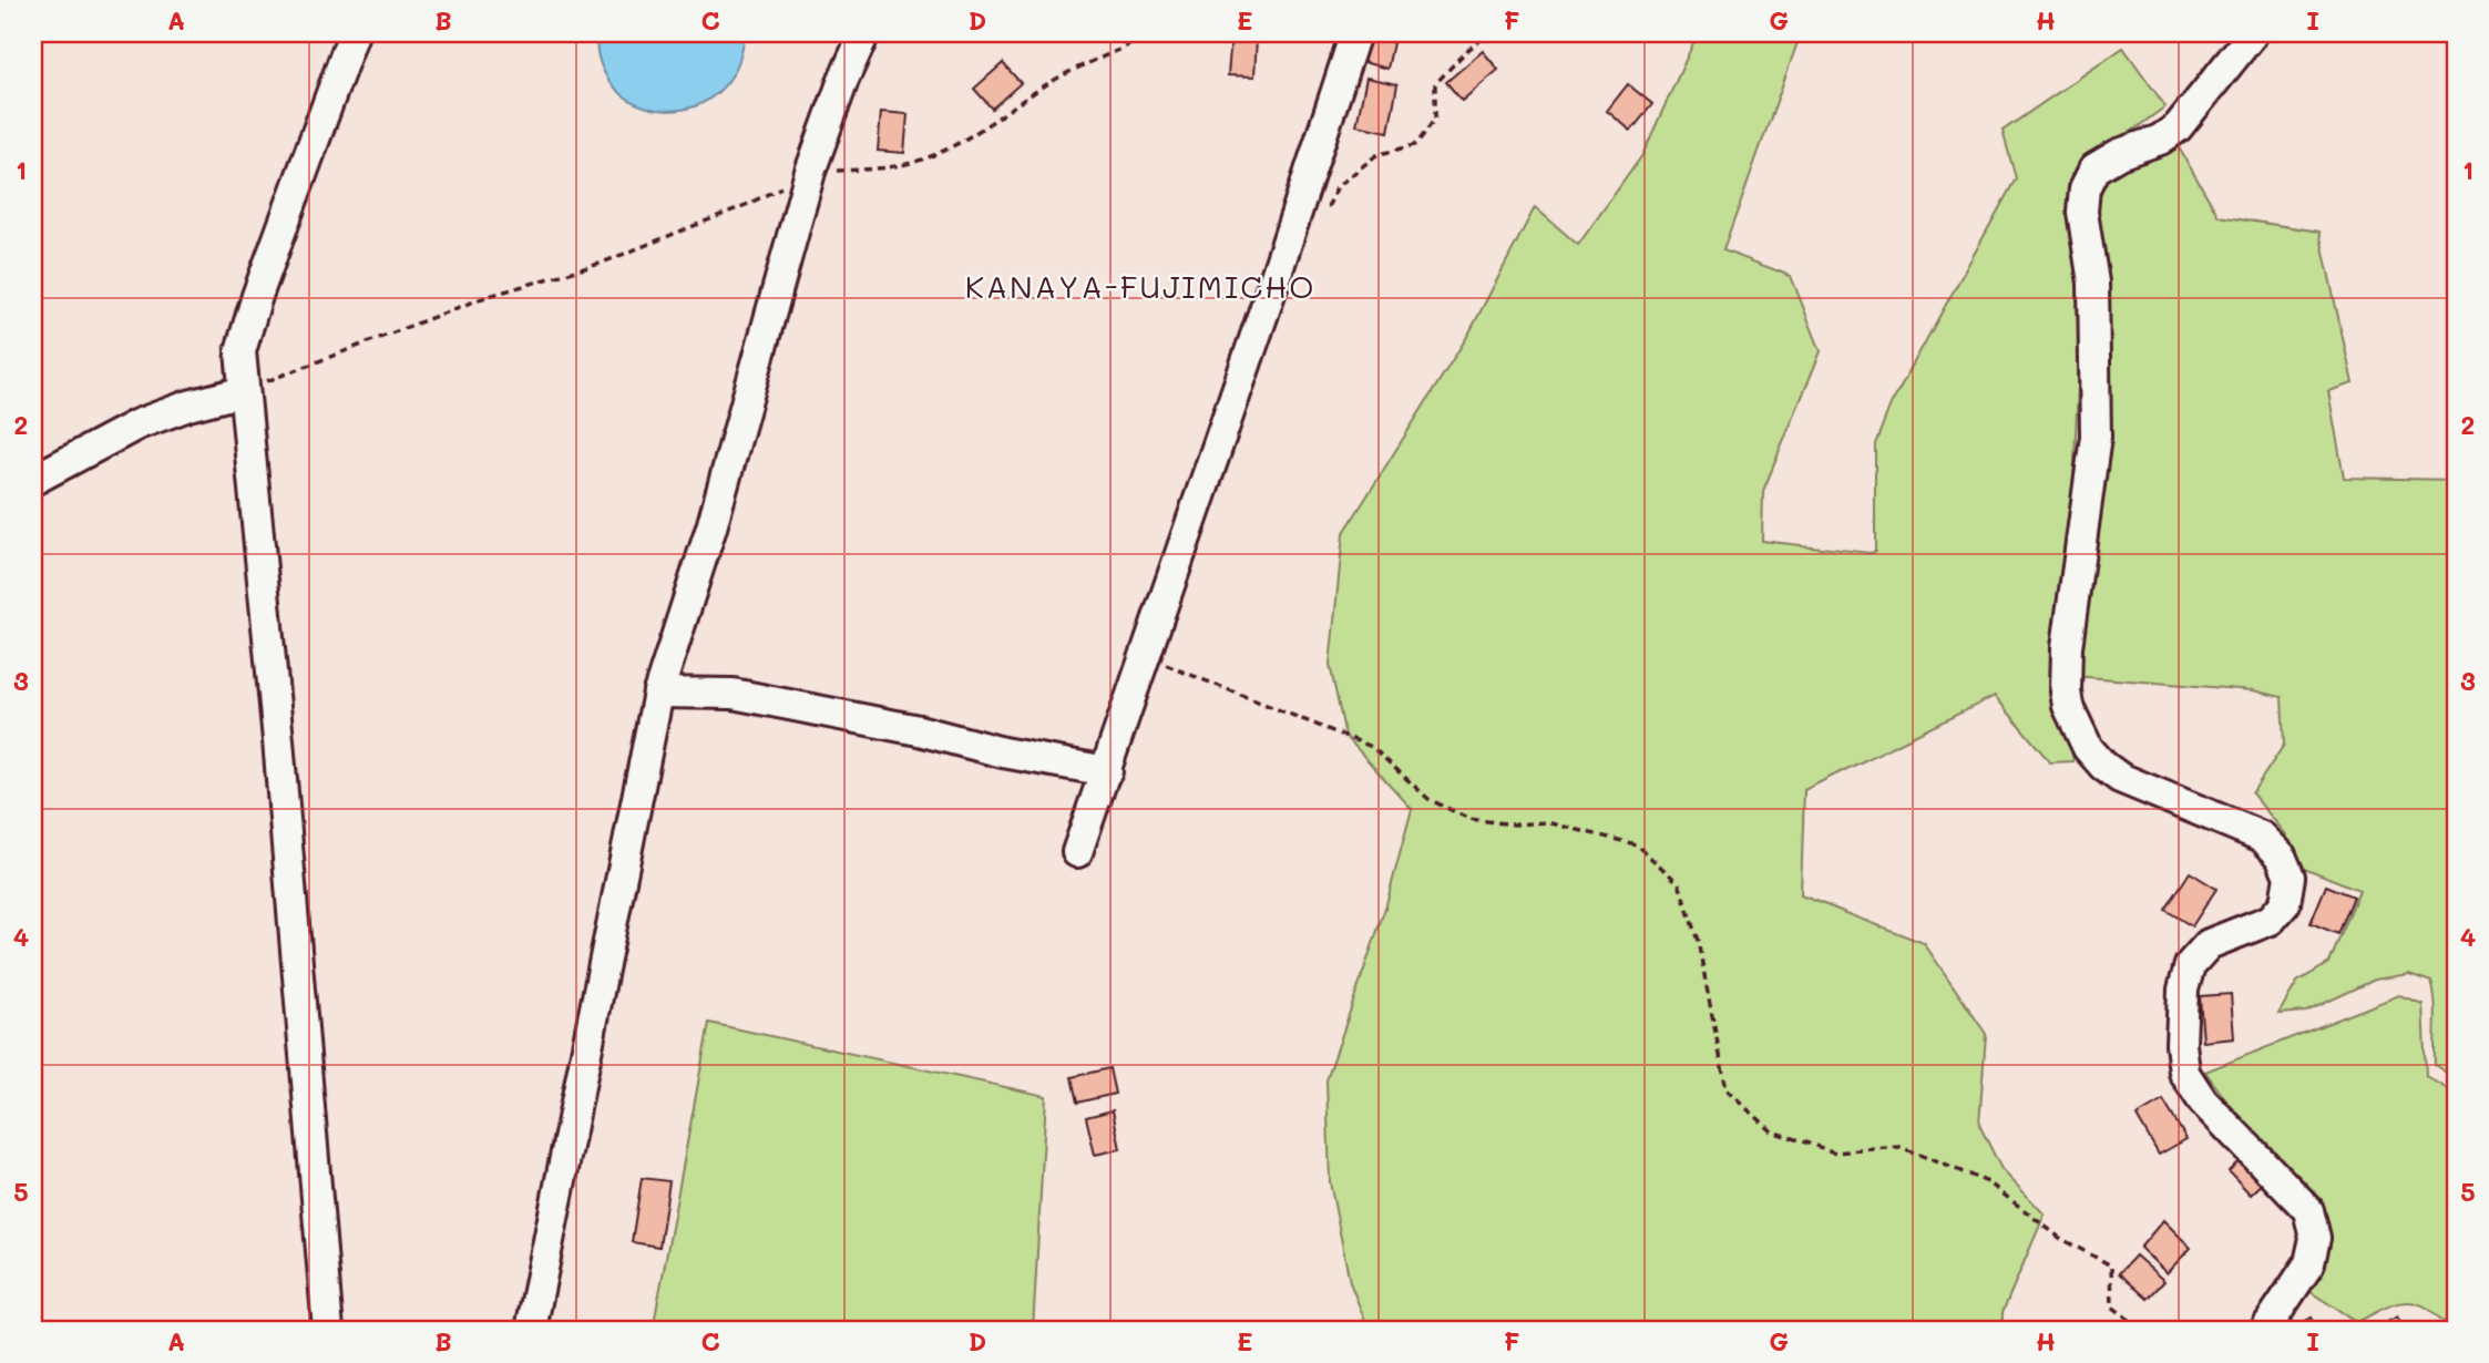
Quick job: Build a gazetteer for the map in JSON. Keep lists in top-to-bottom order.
{
  "districts": ["KANAYA-FUJIMICHO"],
  "grid": {
    "columns": [
      "A",
      "B",
      "C",
      "D",
      "E",
      "F",
      "G",
      "H",
      "I"
    ],
    "rows": [
      "1",
      "2",
      "3",
      "4",
      "5"
    ]
  }
}
